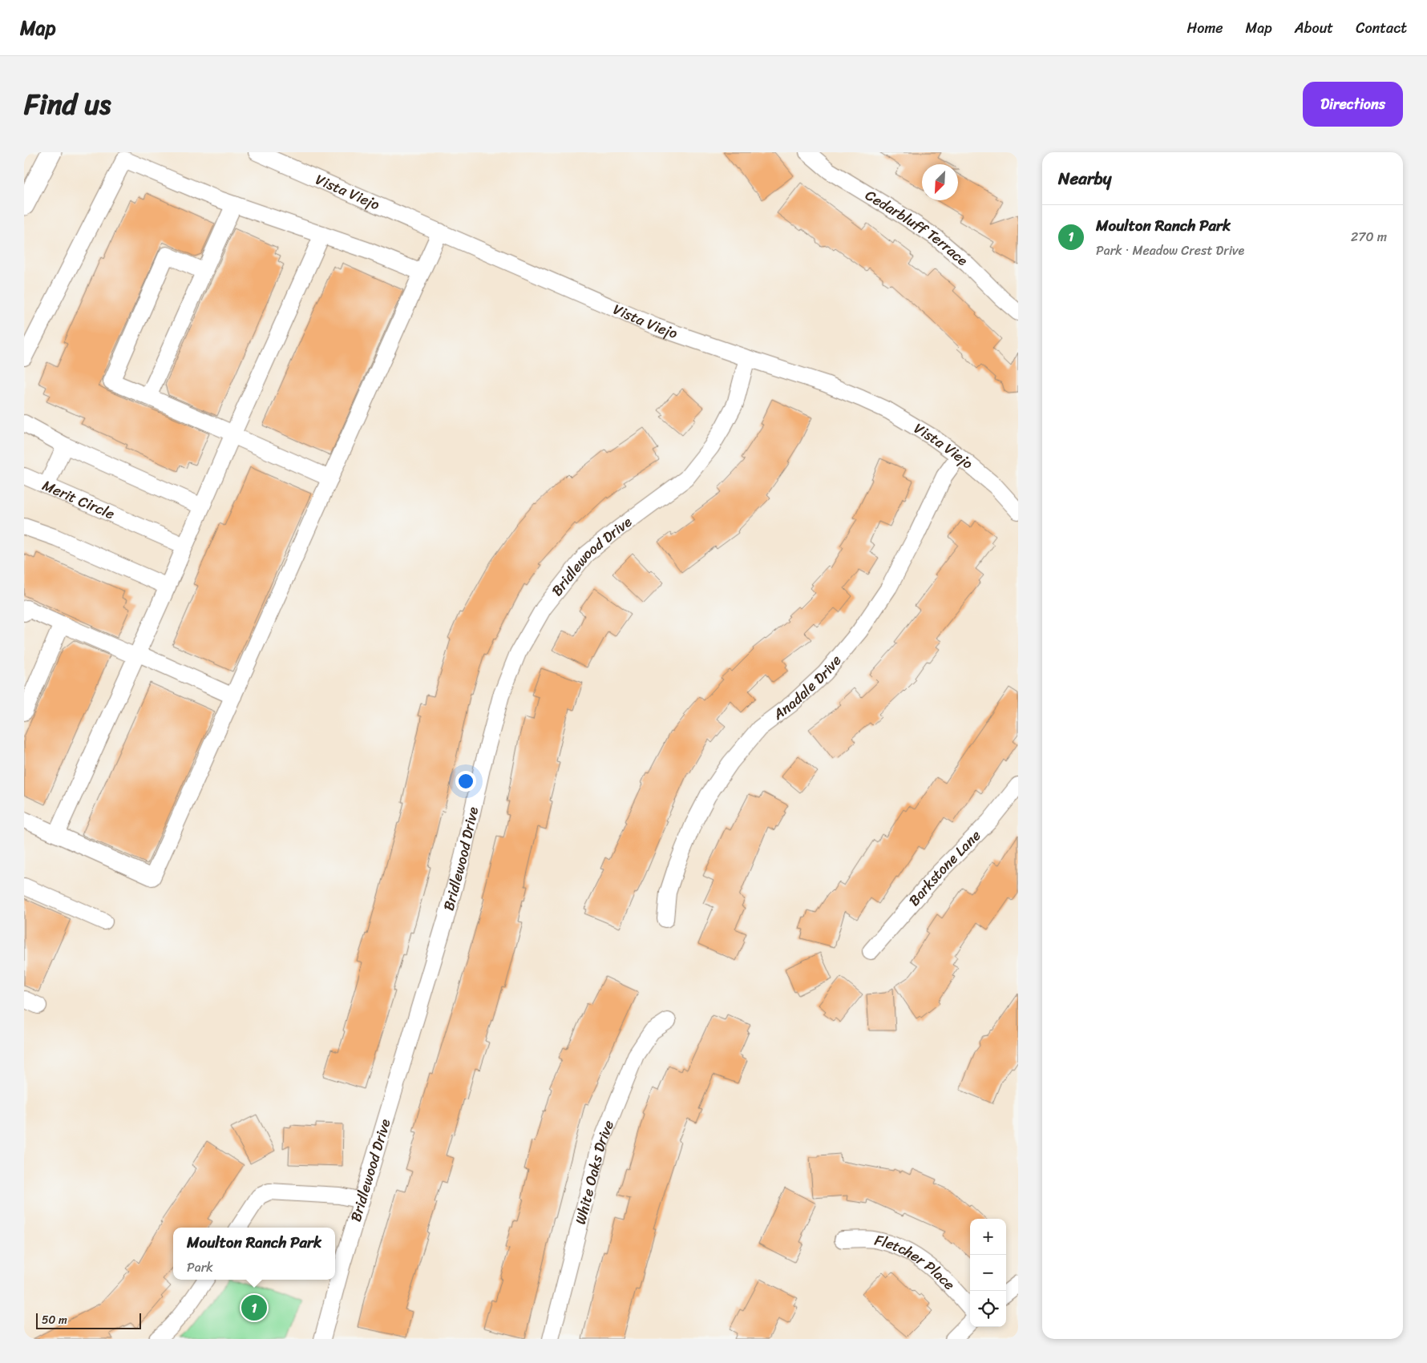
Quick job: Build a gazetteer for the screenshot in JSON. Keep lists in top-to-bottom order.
{
  "streets": {
    "street": [
      "Vista Viejo",
      "Cedarbluff Terrace",
      "Merit Circle",
      "Bridlewood Drive",
      "Anadale Drive",
      "Barkstone Lane",
      "White Oaks Drive",
      "Fletcher Place"
    ]
  },
  "crossings": [
    ["Vista Viejo", "Bridlewood Drive"],
    ["Vista Viejo", "Anadale Drive"]
  ],
  "scale_bar": "50 m",
  "north": "bottom left",
  "page": {
    "header": "Map",
    "nav": [
      "Home",
      "Map",
      "About",
      "Contact"
    ],
    "title": "Find us",
    "buttons": "Directions",
    "heading": "Nearby",
    "list": [
      {
        "mark": "1",
        "name": "Moulton Ranch Park",
        "note": "Park · Meadow Crest Drive",
        "value": "270 m"
      }
    ],
    "map_buttons": ["+", "−"],
    "popup": ["Moulton Ranch Park", "Park"],
    "pins": "1",
    "scale": "50 m"
  }
}
